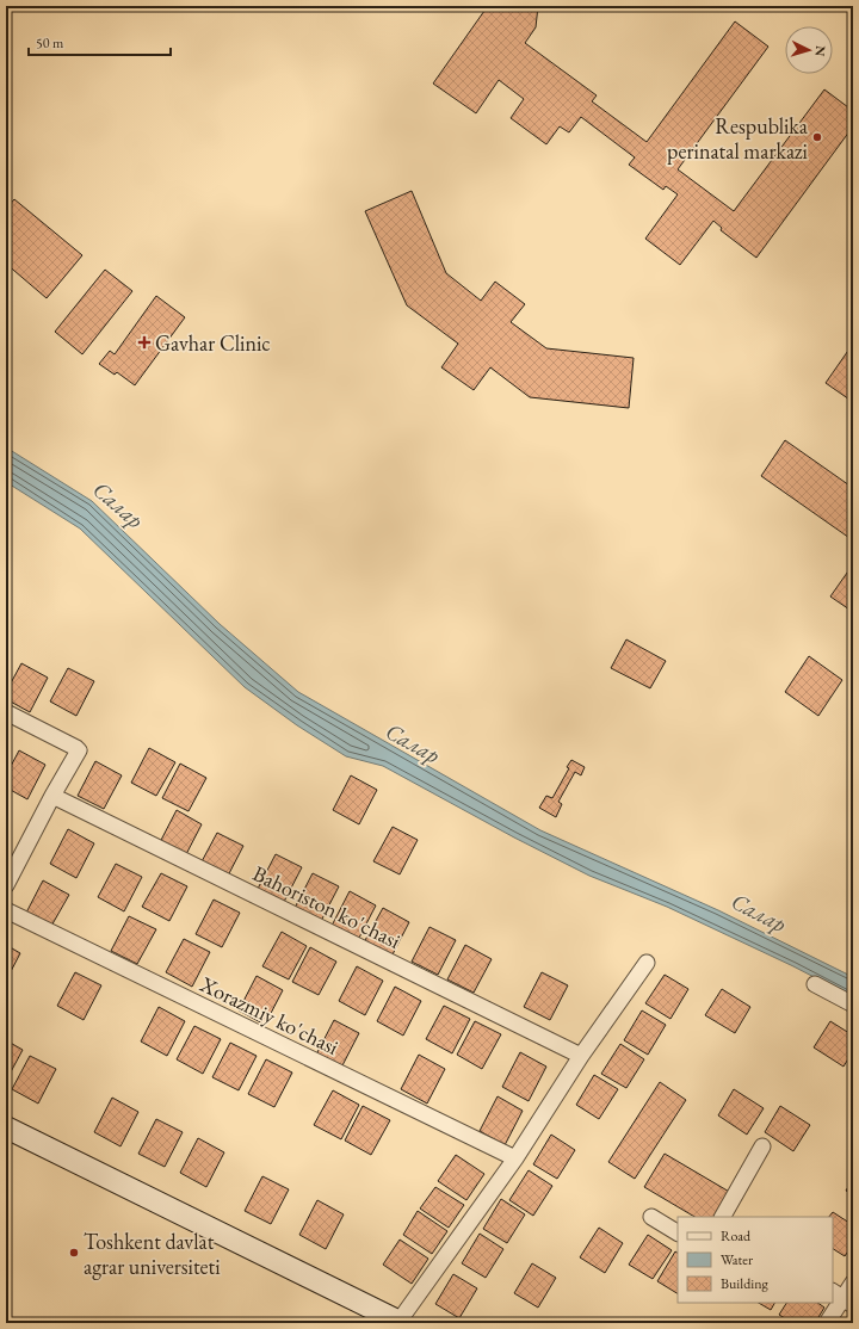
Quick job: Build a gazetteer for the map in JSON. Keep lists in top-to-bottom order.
{
  "streets": {
    "street": ["Bahoriston ko'chasi", "Xorazmiy ko'chasi"]
  },
  "water": ["Салар"],
  "places": {
    "other": ["Respublika perinatal markazi", "Toshkent davlat agrar universiteti"],
    "health": ["Gavhar Clinic"]
  },
  "legend": ["Road", "Water", "Building"],
  "scale_bar": "50 m",
  "north": "right"
}
